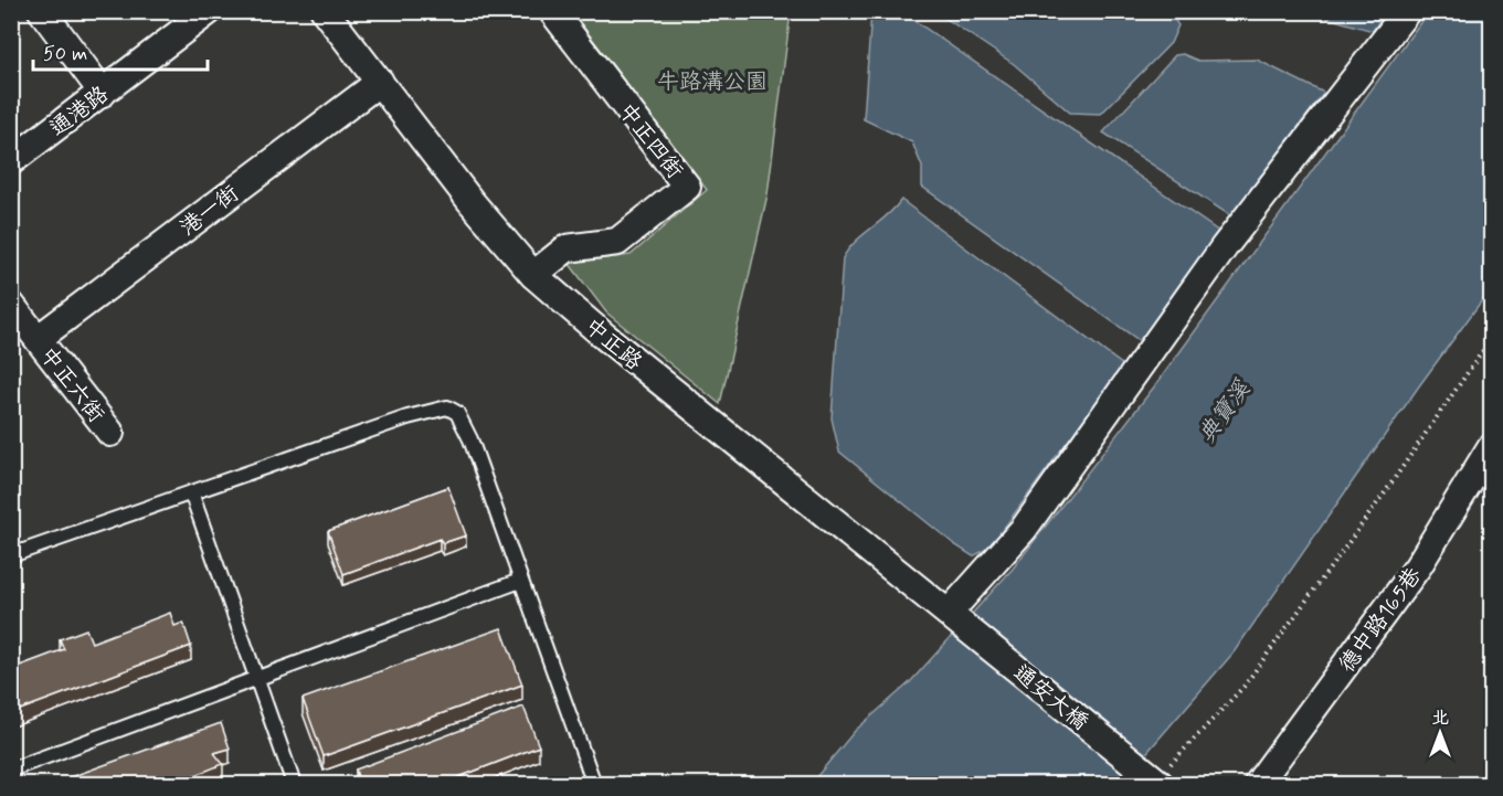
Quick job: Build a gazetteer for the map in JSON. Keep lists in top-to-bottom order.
{
  "streets": {
    "street": [
      "通港路",
      "中正四街",
      "港一街",
      "中正路",
      "中正六街",
      "德中路165巷",
      "通安大橋"
    ]
  },
  "crossings": [
    ["中正四街", "中正路"],
    ["港一街", "中正路"],
    ["港一街", "中正六街"],
    ["中正路", "通安大橋"]
  ],
  "water": ["典寶溪"],
  "parks": ["牛路溝公園"],
  "scale_bar": "50 m",
  "north": "top"
}
